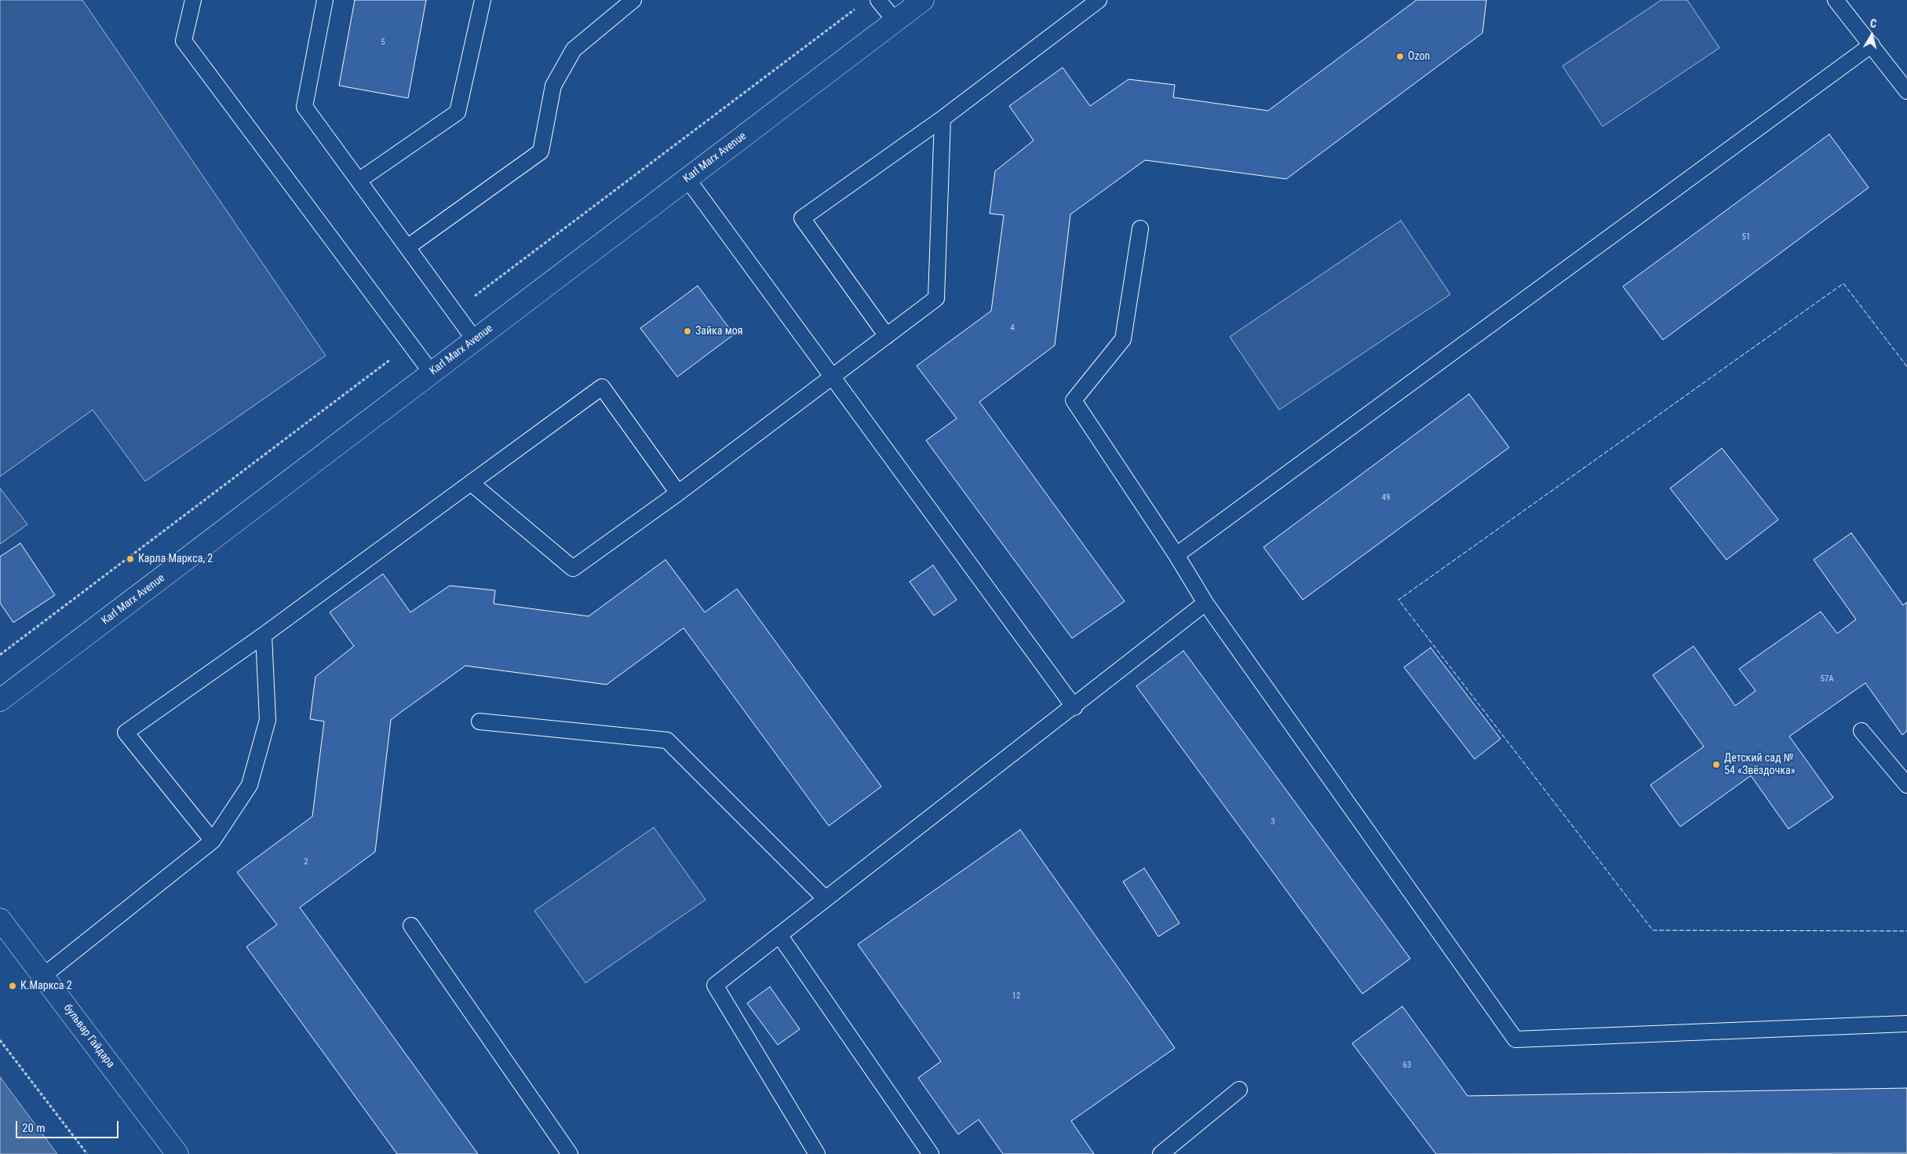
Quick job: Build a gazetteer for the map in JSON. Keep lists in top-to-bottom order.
{
  "streets": {
    "street": ["Karl Marx Avenue", "бульвар Гайдара"]
  },
  "places": [
    "Ozon",
    "Зайка моя",
    "Карла Маркса, 2",
    "Детский сад № 54 «Звёздочка»",
    "К.Маркса 2"
  ],
  "house_numbers": [
    "5",
    "51",
    "4",
    "49",
    "57А",
    "3",
    "2",
    "12",
    "63"
  ],
  "scale_bar": "20 m",
  "north": "top"
}
